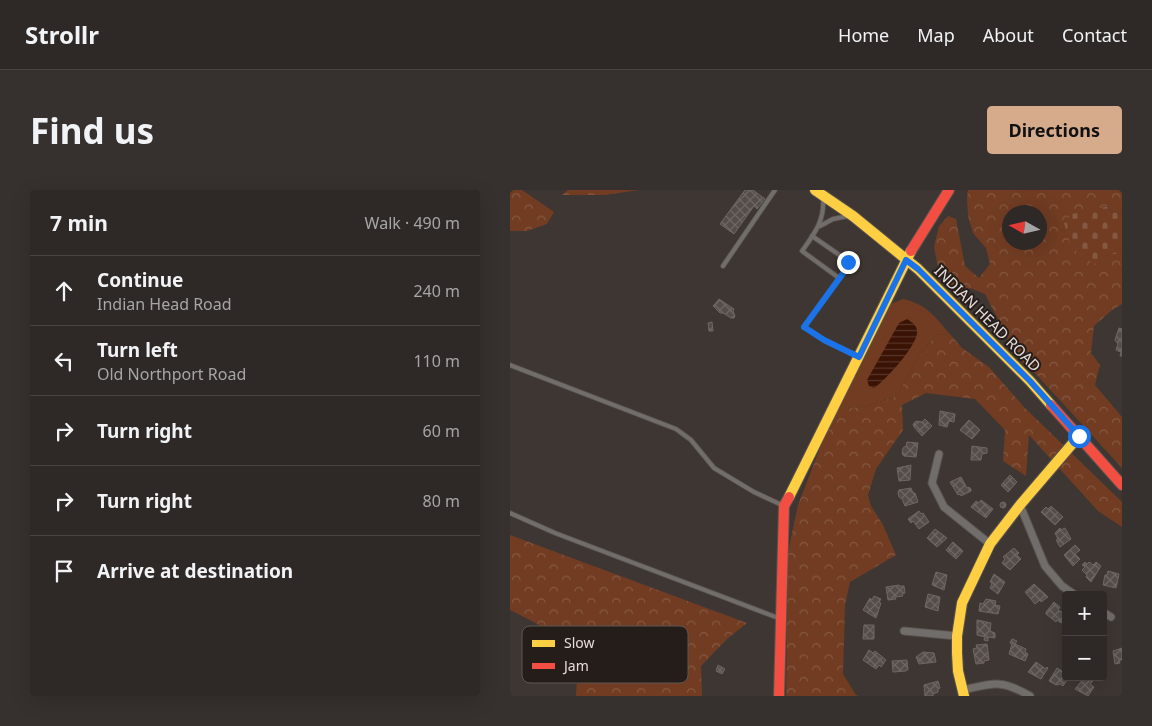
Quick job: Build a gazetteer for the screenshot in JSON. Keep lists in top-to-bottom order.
{
  "streets": {
    "main road": ["INDIAN HEAD ROAD"]
  },
  "legend": ["Slow", "Jam"],
  "north": "left",
  "page": {
    "header": "Strollr",
    "nav": [
      "Home",
      "Map",
      "About",
      "Contact"
    ],
    "buttons": "Directions",
    "title": "Find us",
    "heading": ["7 min", "Walk · 490 m"],
    "list": [
      ["Continue", "Indian Head Road", "240 m"],
      ["Turn left", "Old Northport Road", "110 m"],
      ["Turn right", "60 m"],
      ["Turn right", "80 m"],
      "Arrive at destination"
    ],
    "map_buttons": ["+", "−"]
  }
}
